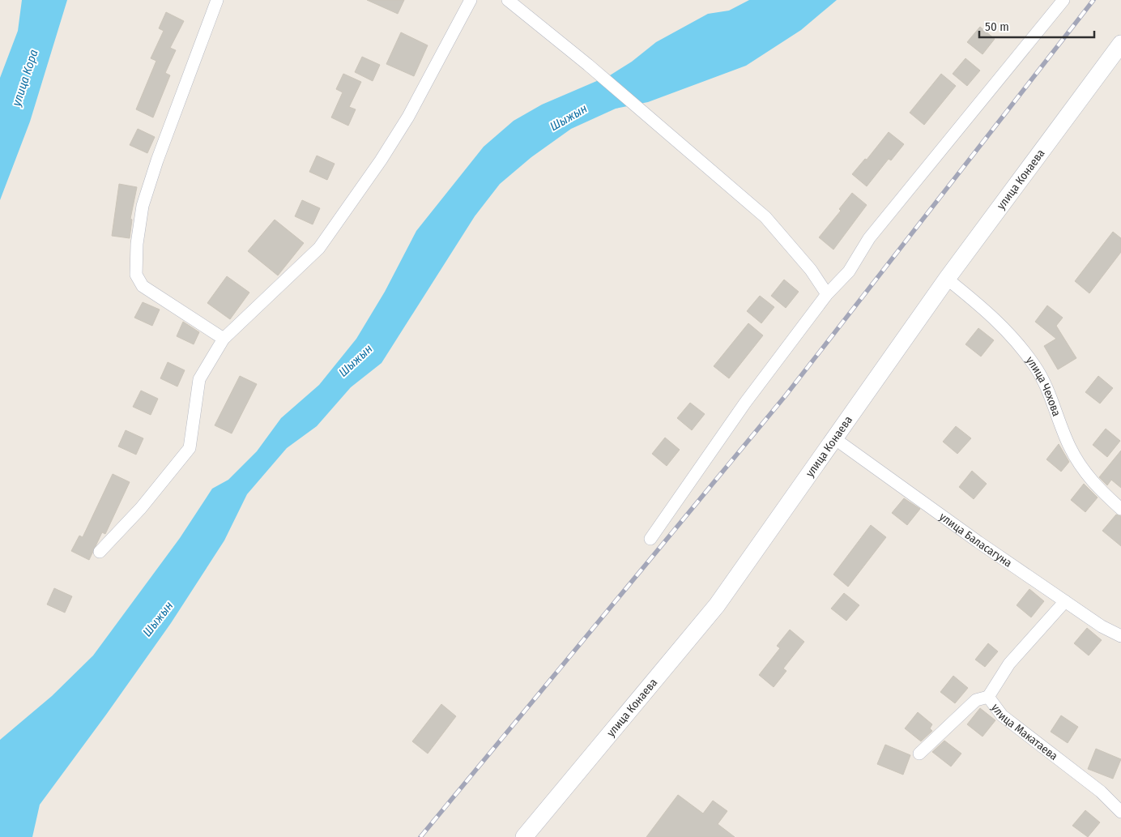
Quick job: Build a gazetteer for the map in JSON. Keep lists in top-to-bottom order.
{
  "streets": {
    "street": [
      "улица Конаева",
      "улица Чехова",
      "улица Баласагуна",
      "улица Макатаева"
    ]
  },
  "crossings": [
    ["улица Конаева", "улица Чехова"],
    ["улица Конаева", "улица Баласагуна"],
    ["улица Баласагуна", "улица Макатаева"]
  ],
  "water": ["улица Кора", "Шыжын"],
  "scale_bar": "50 m"
}
